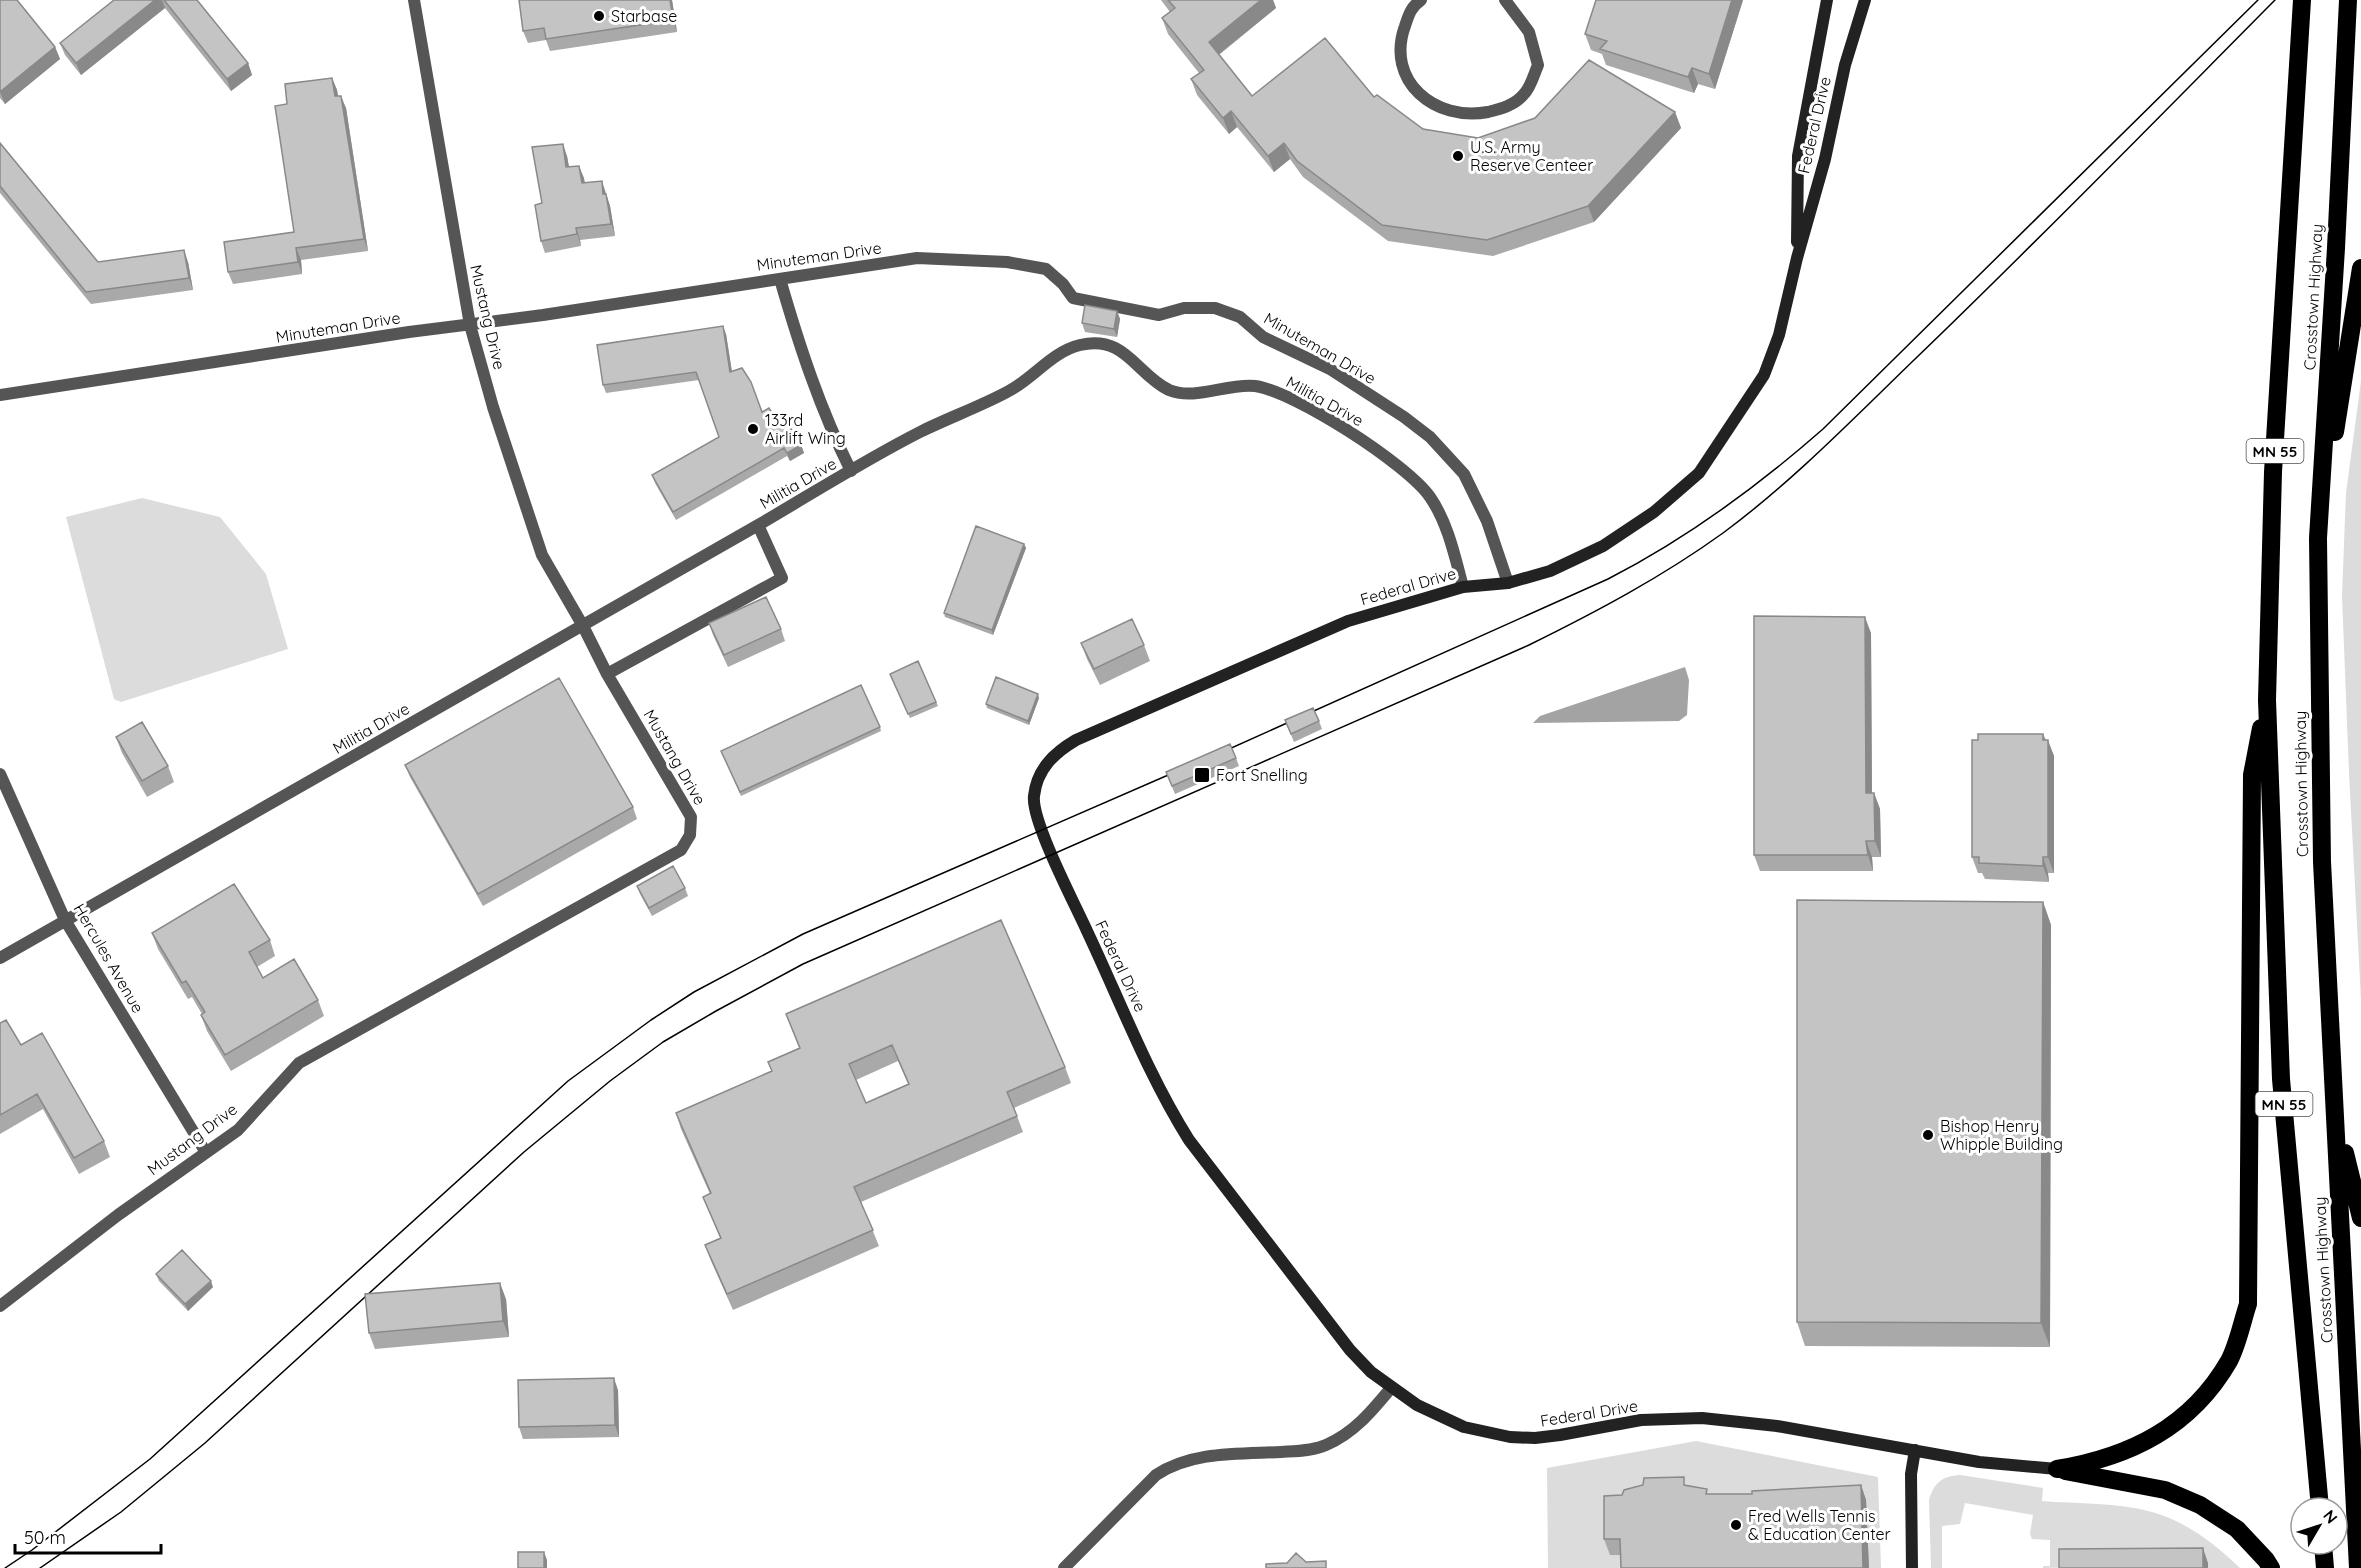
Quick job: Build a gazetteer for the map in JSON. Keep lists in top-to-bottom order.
{
  "streets": {
    "highway": ["Crosstown Highway", "MN 55"],
    "street": [
      "Federal Drive",
      "Minuteman Drive",
      "Mustang Drive",
      "Militia Drive",
      "Hercules Avenue"
    ]
  },
  "crossings": [
    ["Federal Drive", "Minuteman Drive"],
    ["Federal Drive", "Militia Drive"],
    ["Minuteman Drive", "Mustang Drive"],
    ["Crosstown Highway", "MN 55"],
    ["Mustang Drive", "Militia Drive"],
    ["Mustang Drive", "Hercules Avenue"],
    ["Militia Drive", "Hercules Avenue"]
  ],
  "places": {
    "other": [
      "Starbase",
      "U.S. Army Reserve Centeer",
      "133rd Airlift Wing",
      "Bishop Henry Whipple Building",
      "Fred Wells Tennis & Education Center"
    ],
    "transit": ["Fort Snelling"]
  },
  "scale_bar": "50 m",
  "north": "top right"
}
